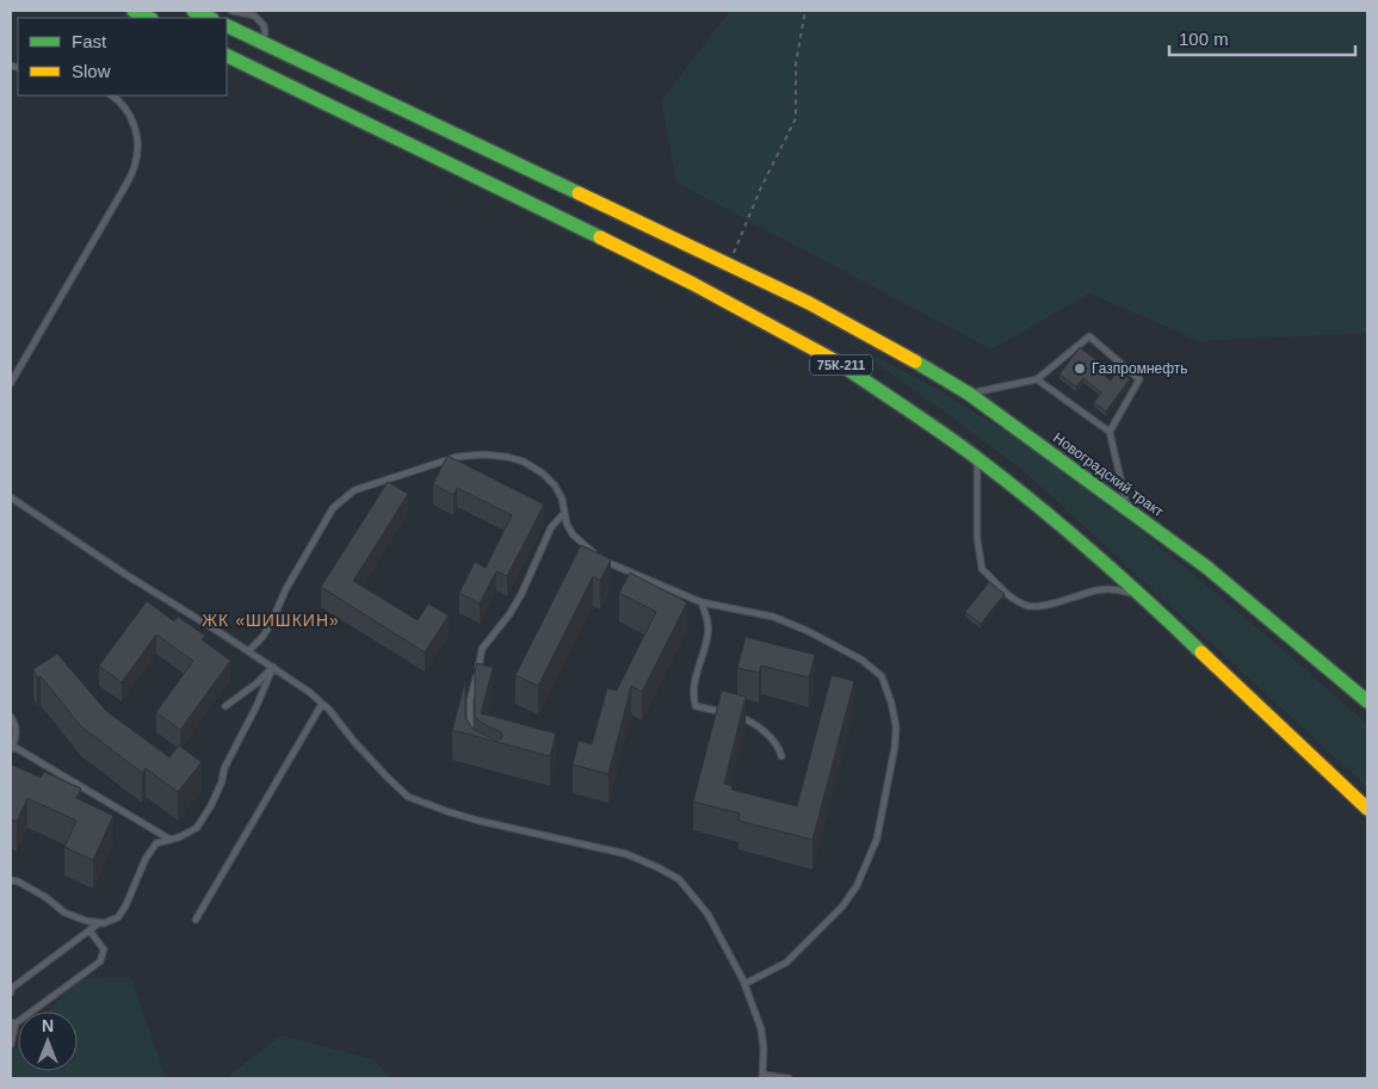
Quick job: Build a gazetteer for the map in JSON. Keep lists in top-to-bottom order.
{
  "streets": {
    "main road": ["75К-211", "Новоградский тракт"]
  },
  "districts": ["ЖК «ШИШКИН»"],
  "places": ["Газпромнефть"],
  "legend": ["Fast", "Slow"],
  "scale_bar": "100 m",
  "north": "top"
}
